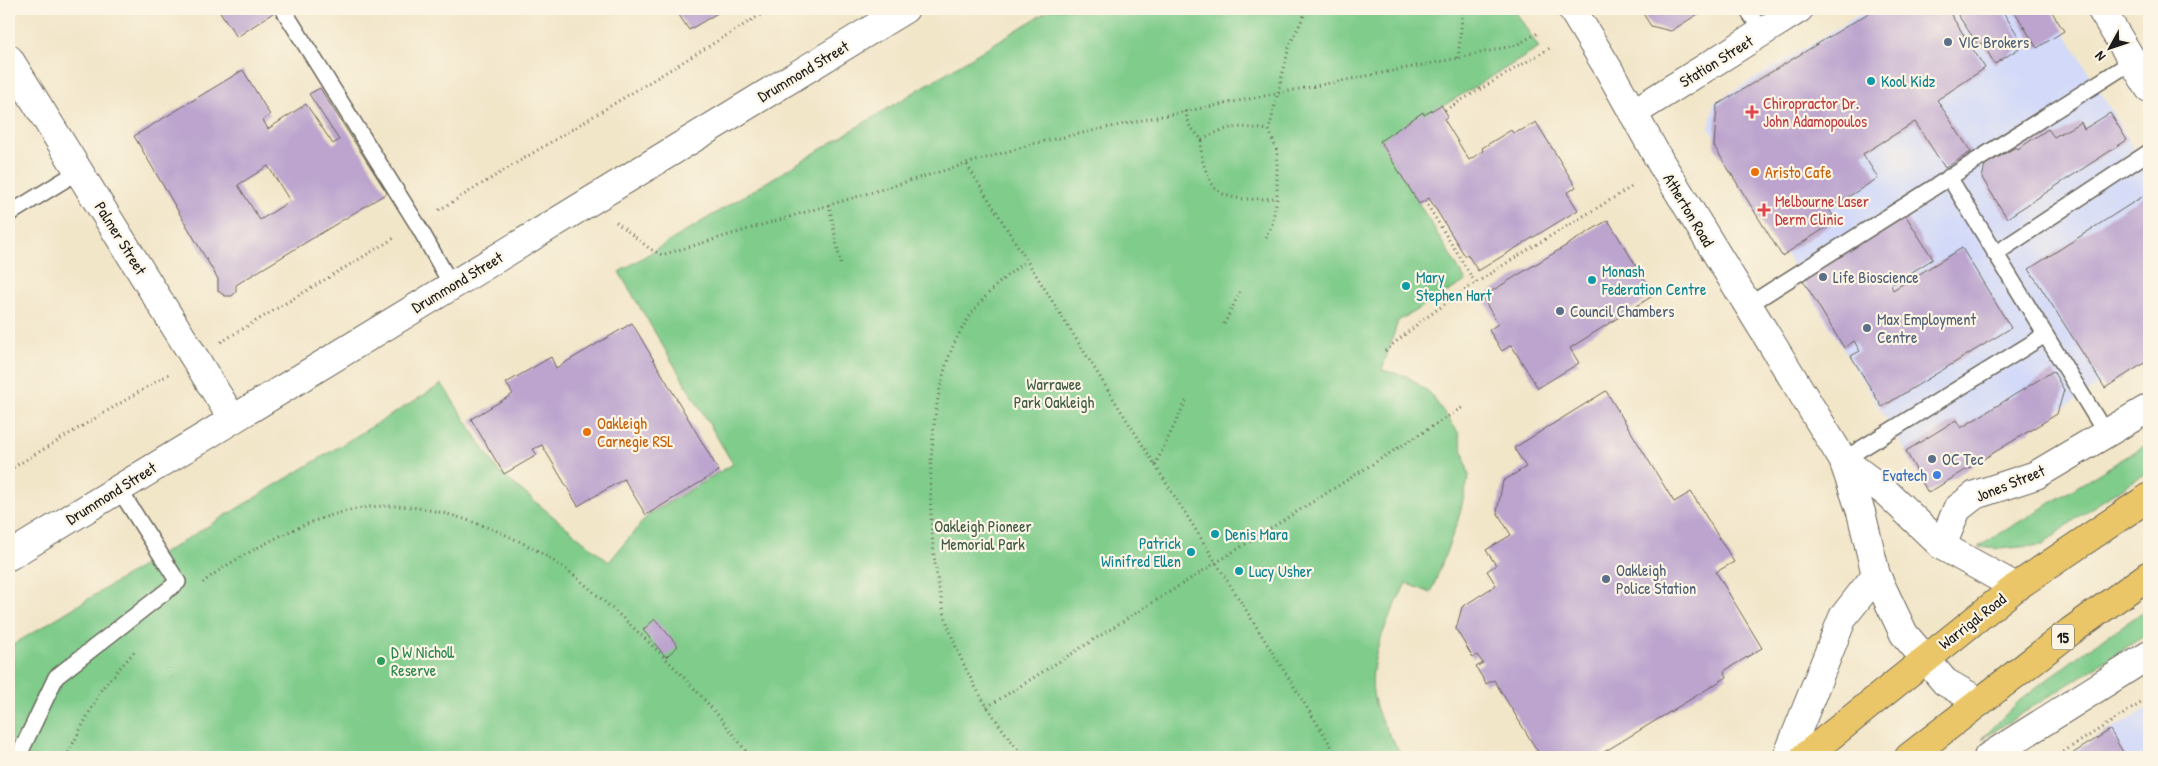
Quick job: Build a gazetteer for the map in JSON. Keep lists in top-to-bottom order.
{
  "streets": {
    "highway": ["Warrigal Road", "15"],
    "street": [
      "Station Street",
      "Drummond Street",
      "Atherton Road",
      "Palmer Street",
      "Jones Street"
    ]
  },
  "crossings": [
    ["Station Street", "Atherton Road"],
    ["Drummond Street", "Palmer Street"],
    ["Atherton Road", "Jones Street"],
    ["Atherton Road", "Warrigal Road"],
    ["Atherton Road", "15"]
  ],
  "parks": ["Warrawee Park Oakleigh", "Oakleigh Pioneer Memorial Park"],
  "places": {
    "other": [
      "VIC Brokers",
      "Kool Kidz",
      "Aristo Cafe",
      "Life Bioscience",
      "Monash Federation Centre",
      "Mary Stephen Hart",
      "Council Chambers",
      "Max Employment Centre",
      "Oakleigh Carnegie RSL",
      "OC Tec",
      "Evatech",
      "Denis Mara",
      "Patrick Winifred Ellen",
      "Lucy Usher",
      "Oakleigh Police Station",
      "D W Nicholl Reserve"
    ],
    "health": ["Chiropractor Dr. John Adamopoulos", "Melbourne Laser Derm Clinic"]
  },
  "north": "bottom left"
}
